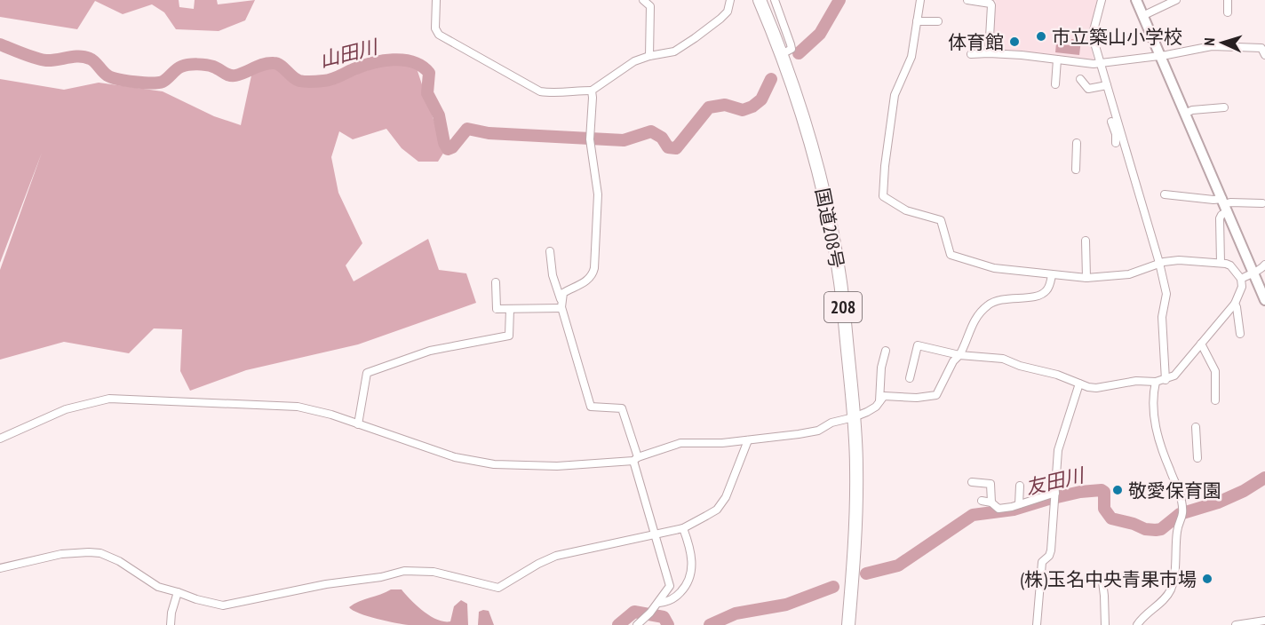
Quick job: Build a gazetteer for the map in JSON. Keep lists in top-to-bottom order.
{
  "streets": {
    "highway": ["国道208号", "208"]
  },
  "water": ["山田川", "友田川"],
  "places": [
    "市立築山小学校",
    "体育館",
    "敬愛保育園",
    "(株)玉名中央青果市場"
  ],
  "north": "left"
}
